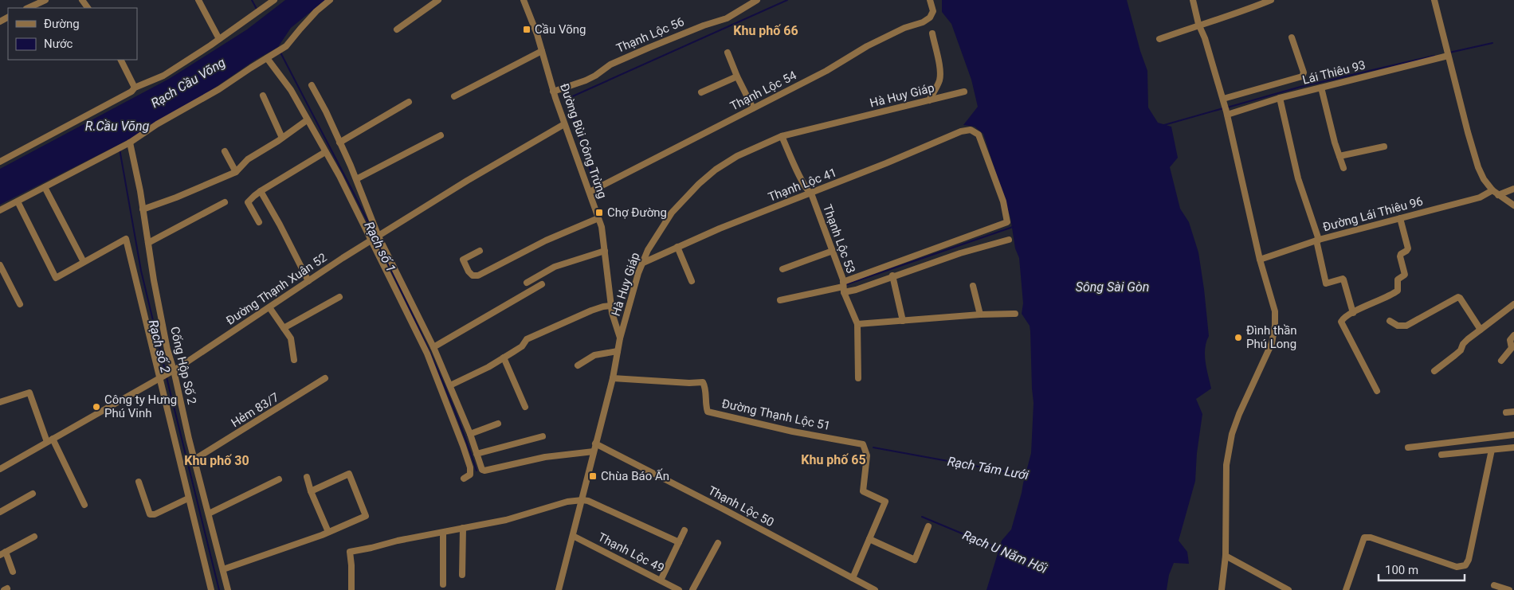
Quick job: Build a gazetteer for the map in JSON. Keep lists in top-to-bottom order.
{
  "streets": {
    "street": [
      "Thạnh Lộc 56",
      "Lái Thiêu 93",
      "Thạnh Lộc 54",
      "Hà Huy Giáp",
      "Đường Bùi Công Trừng",
      "Thạnh Lộc 41",
      "Đường Lái Thiêu 96",
      "Thạnh Lộc 53",
      "Đường Thạnh Xuân 52",
      "Cống Hộp Số 2",
      "Hẻm 83/7",
      "Đường Thạnh Lộc 51",
      "Thạnh Lộc 50",
      "Thạnh Lộc 49"
    ]
  },
  "crossings": [
    ["Thạnh Lộc 56", "Đường Bùi Công Trừng"],
    ["Thạnh Lộc 54", "Đường Bùi Công Trừng"],
    ["Hà Huy Giáp", "Đường Bùi Công Trừng"],
    ["Hà Huy Giáp", "Thạnh Lộc 41"],
    ["Hà Huy Giáp", "Thạnh Lộc 53"],
    ["Hà Huy Giáp", "Đường Thạnh Lộc 51"],
    ["Hà Huy Giáp", "Thạnh Lộc 50"],
    ["Hà Huy Giáp", "Thạnh Lộc 49"],
    ["Đường Bùi Công Trừng", "Đường Thạnh Xuân 52"],
    ["Thạnh Lộc 41", "Thạnh Lộc 53"],
    ["Đường Thạnh Xuân 52", "Cống Hộp Số 2"],
    ["Cống Hộp Số 2", "Hẻm 83/7"]
  ],
  "districts": ["Khu phố 66", "Khu phố 65", "Khu phố 30"],
  "water": [
    "Rạch Cầu Võng",
    "R.Cầu Võng",
    "Rạch số 1",
    "Sông Sài Gòn",
    "Rạch số 2",
    "Rạch Tám Lưới",
    "Rạch U Năm Hối"
  ],
  "places": {
    "transit": ["Cầu Võng", "Chợ Đường", "Chùa Báo Ấn"],
    "other": ["Đình thần Phú Long", "Công ty Hưng Phú Vinh"]
  },
  "legend": ["Đường", "Nước"],
  "scale_bar": "100 m"
}
